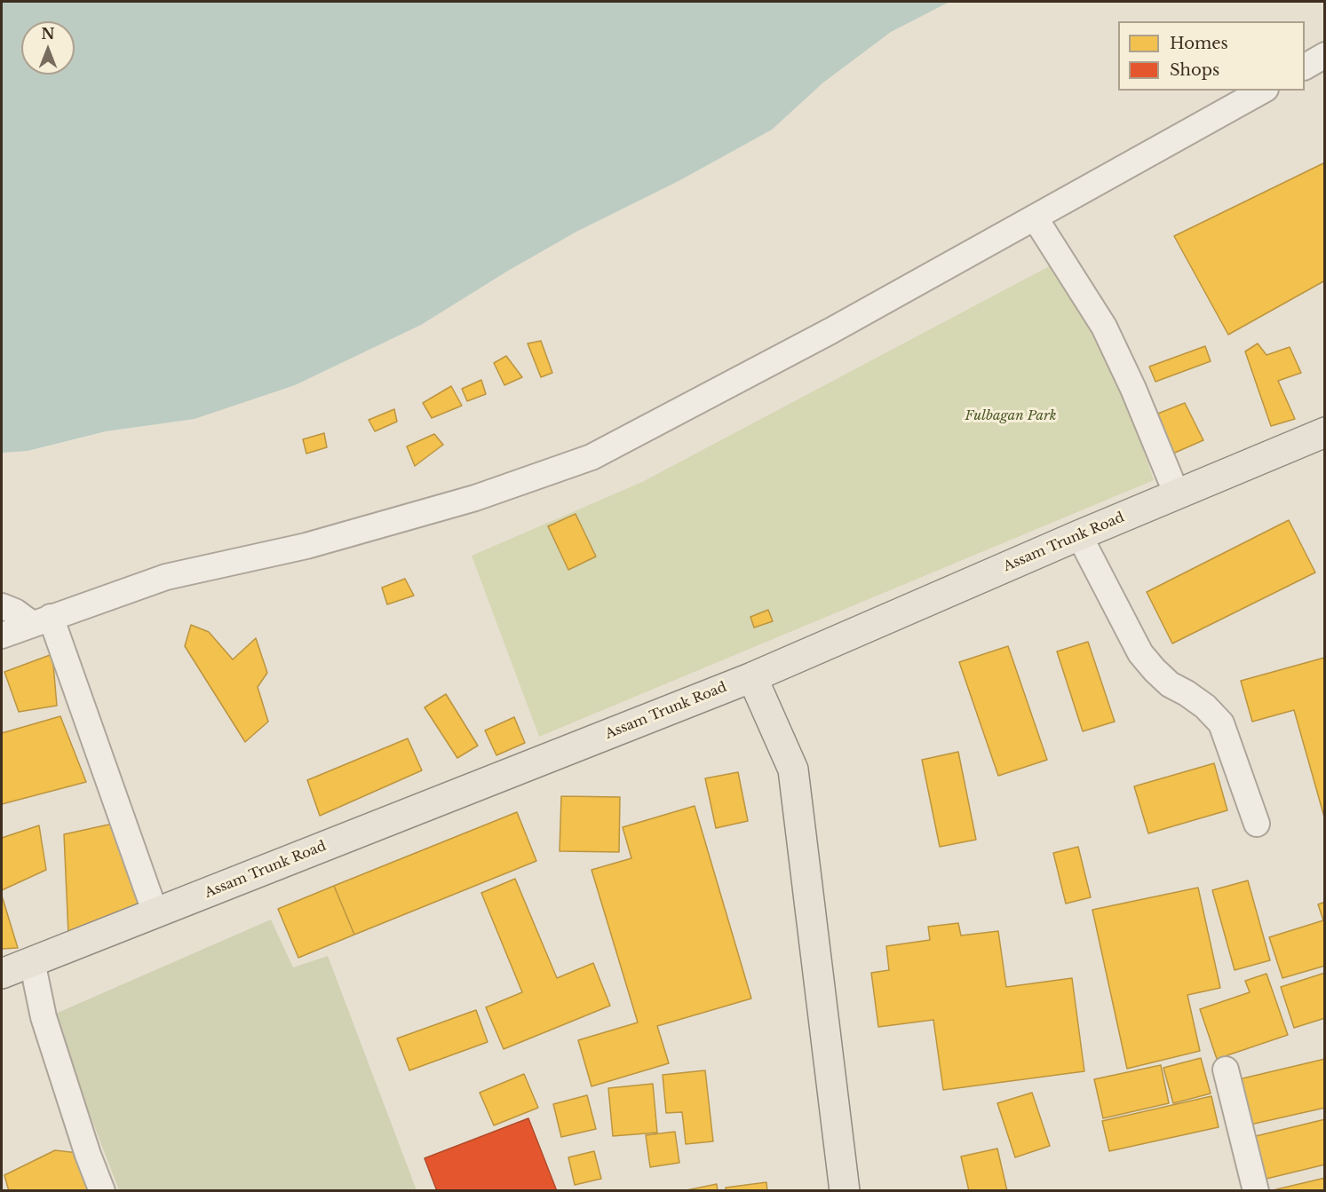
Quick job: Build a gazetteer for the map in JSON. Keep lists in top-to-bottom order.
{
  "streets": {
    "main road": ["Assam Trunk Road"]
  },
  "parks": ["Fulbagan Park"],
  "legend": ["Homes", "Shops"],
  "north": "top"
}
